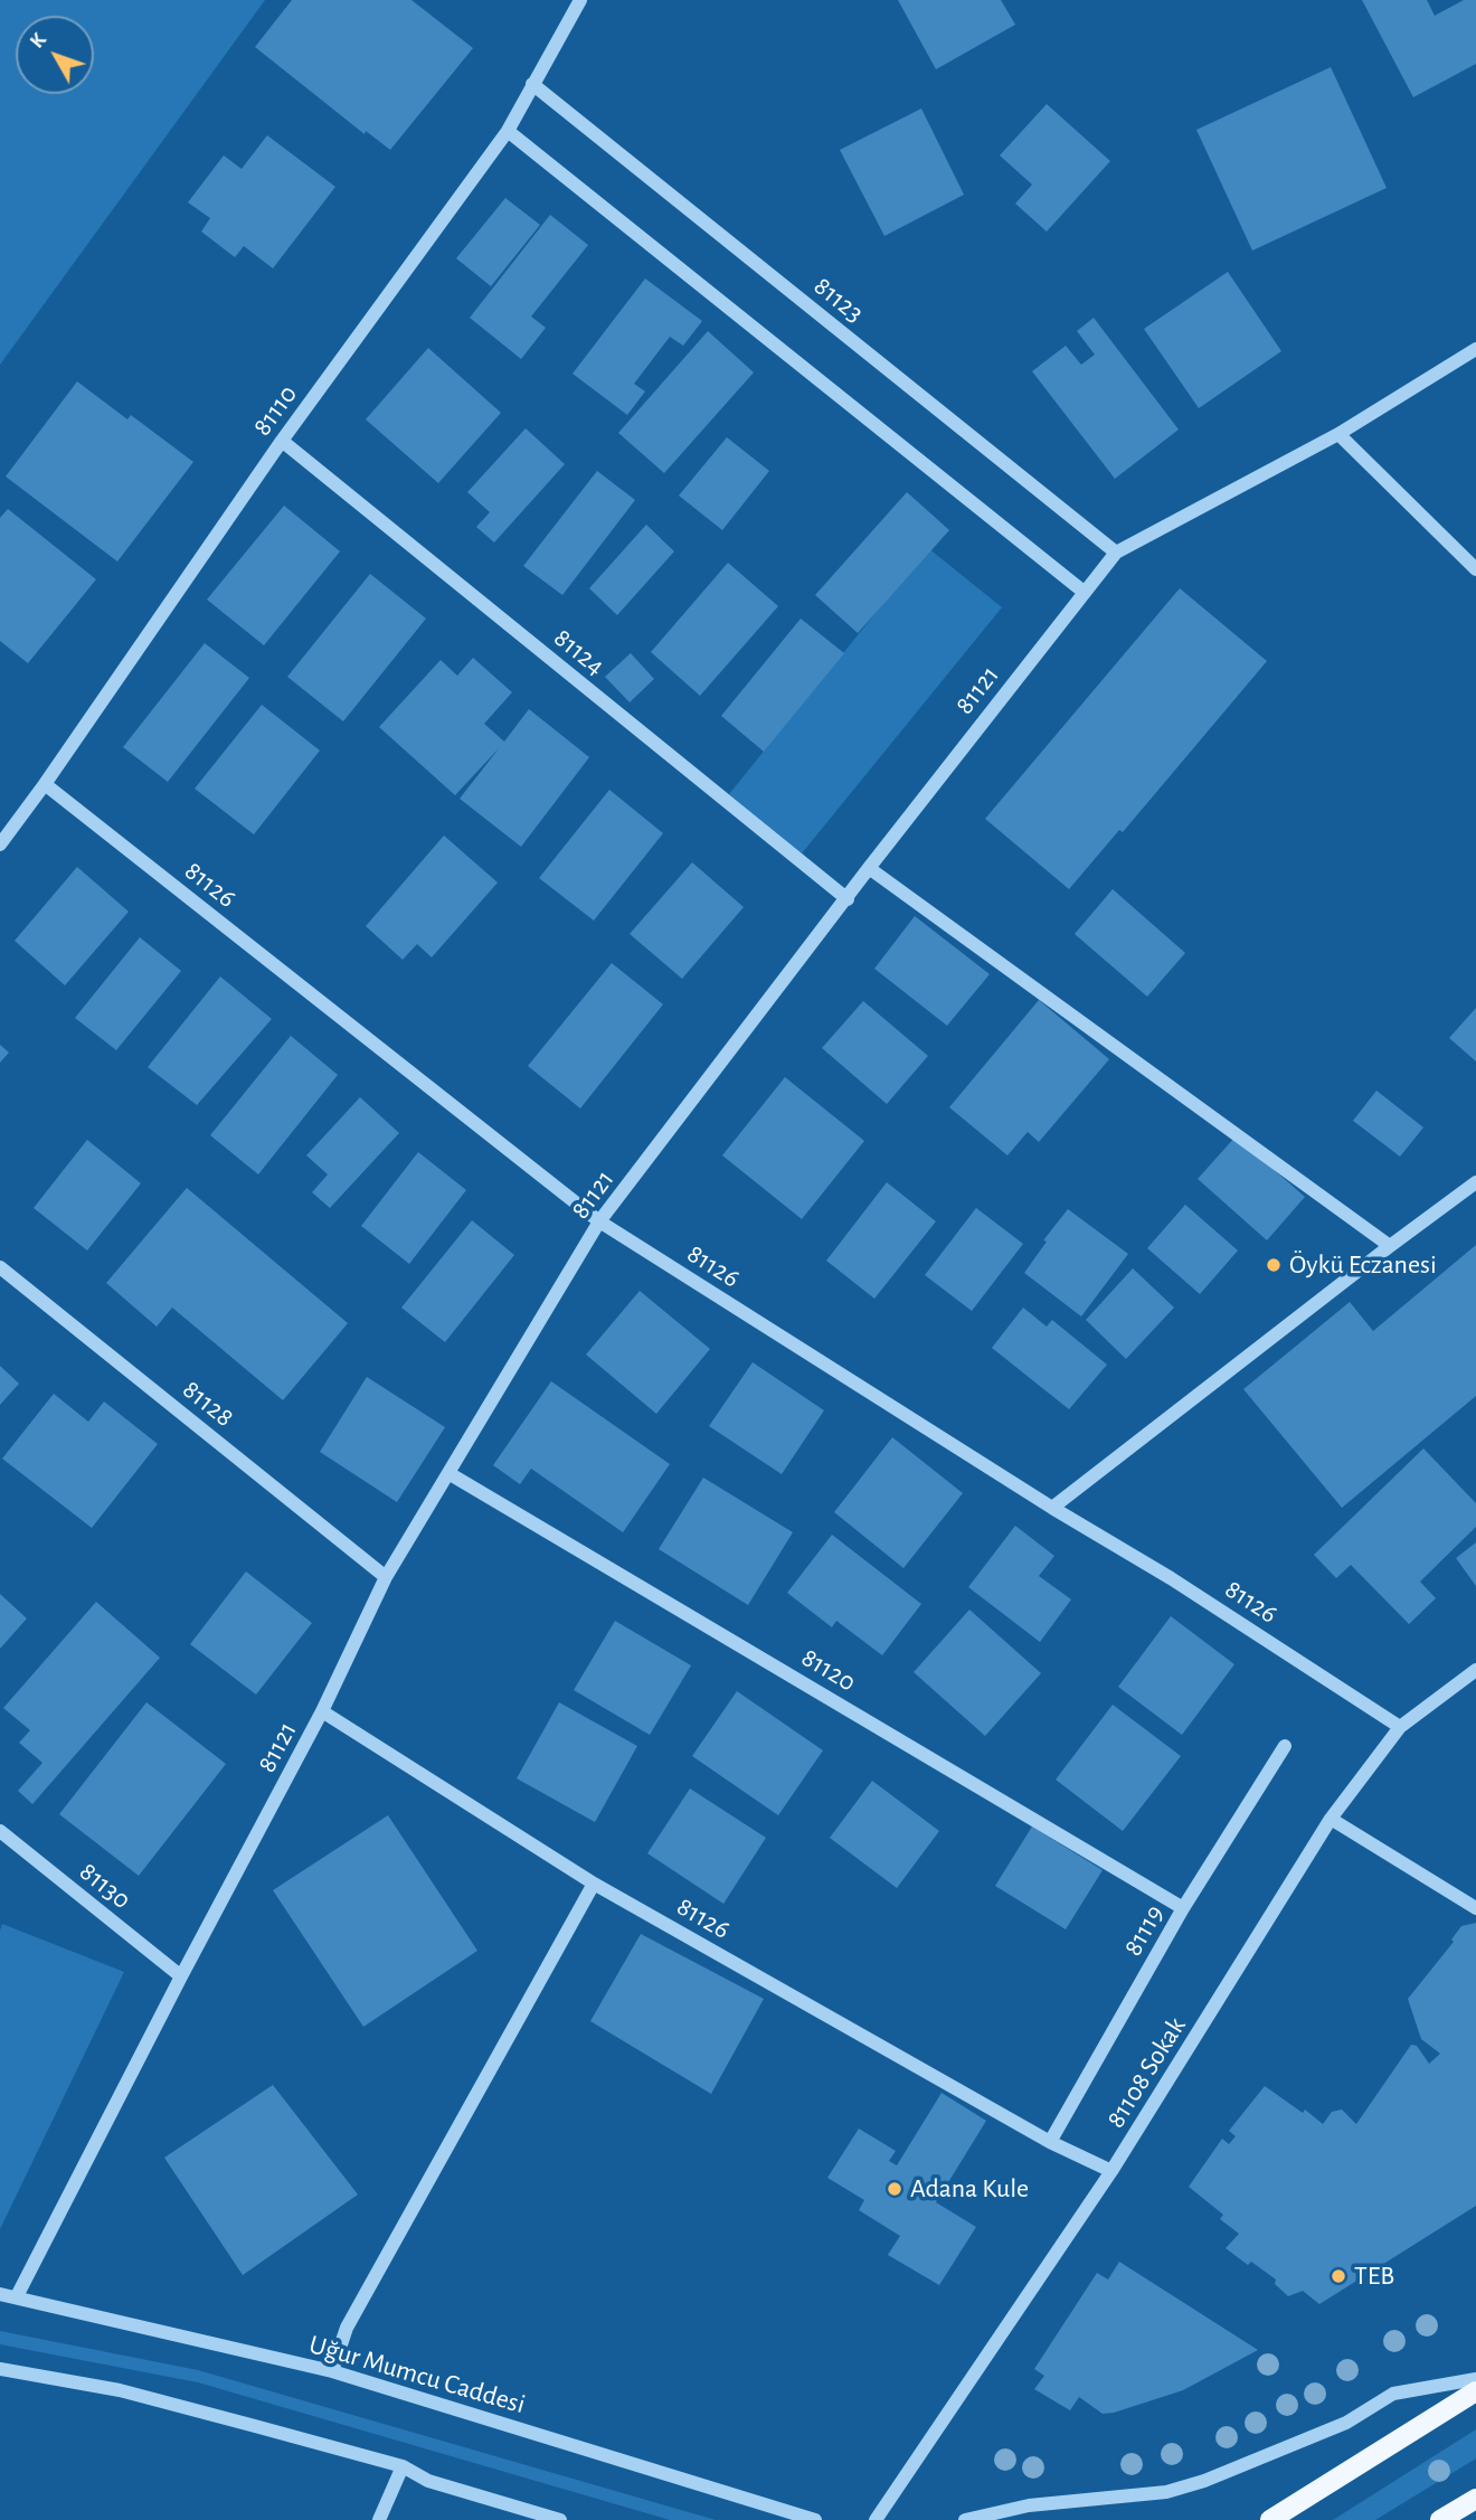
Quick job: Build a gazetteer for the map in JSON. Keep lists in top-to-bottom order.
{
  "streets": {
    "street": [
      "81123",
      "81110",
      "81124",
      "81121",
      "81126",
      "81128",
      "81120",
      "81130",
      "81119",
      "81108 Sokak",
      "Uğur Mumcu Caddesi"
    ]
  },
  "crossings": [
    ["81123", "81110"],
    ["81123", "81121"],
    ["81110", "81124"],
    ["81110", "81126"],
    ["81124", "81121"],
    ["81121", "81126"],
    ["81121", "81128"],
    ["81121", "81120"],
    ["81121", "81130"],
    ["81121", "Uğur Mumcu Caddesi"],
    ["81126", "81119"],
    ["81126", "81108 Sokak"],
    ["81120", "81119"]
  ],
  "places": ["Öykü Eczanesi", "Adana Kule", "TEB"],
  "north": "top left"
}
